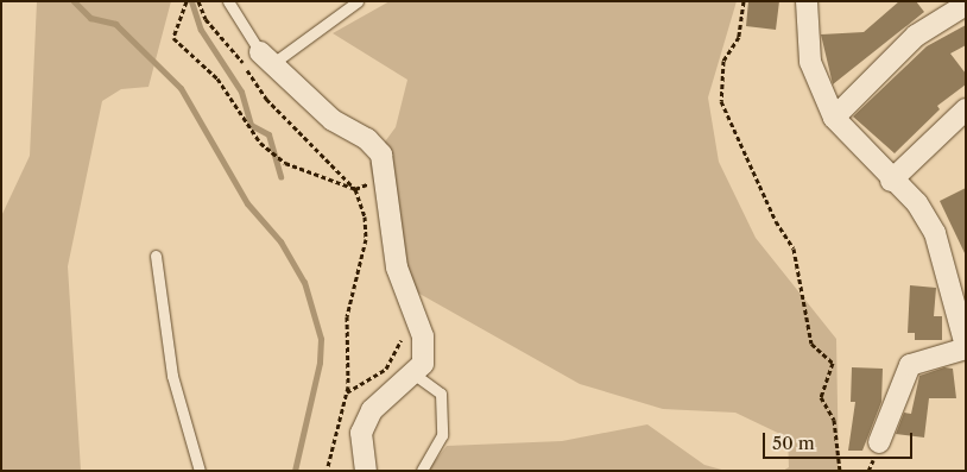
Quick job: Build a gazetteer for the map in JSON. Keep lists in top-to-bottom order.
{
  "scale_bar": "50 m"
}
